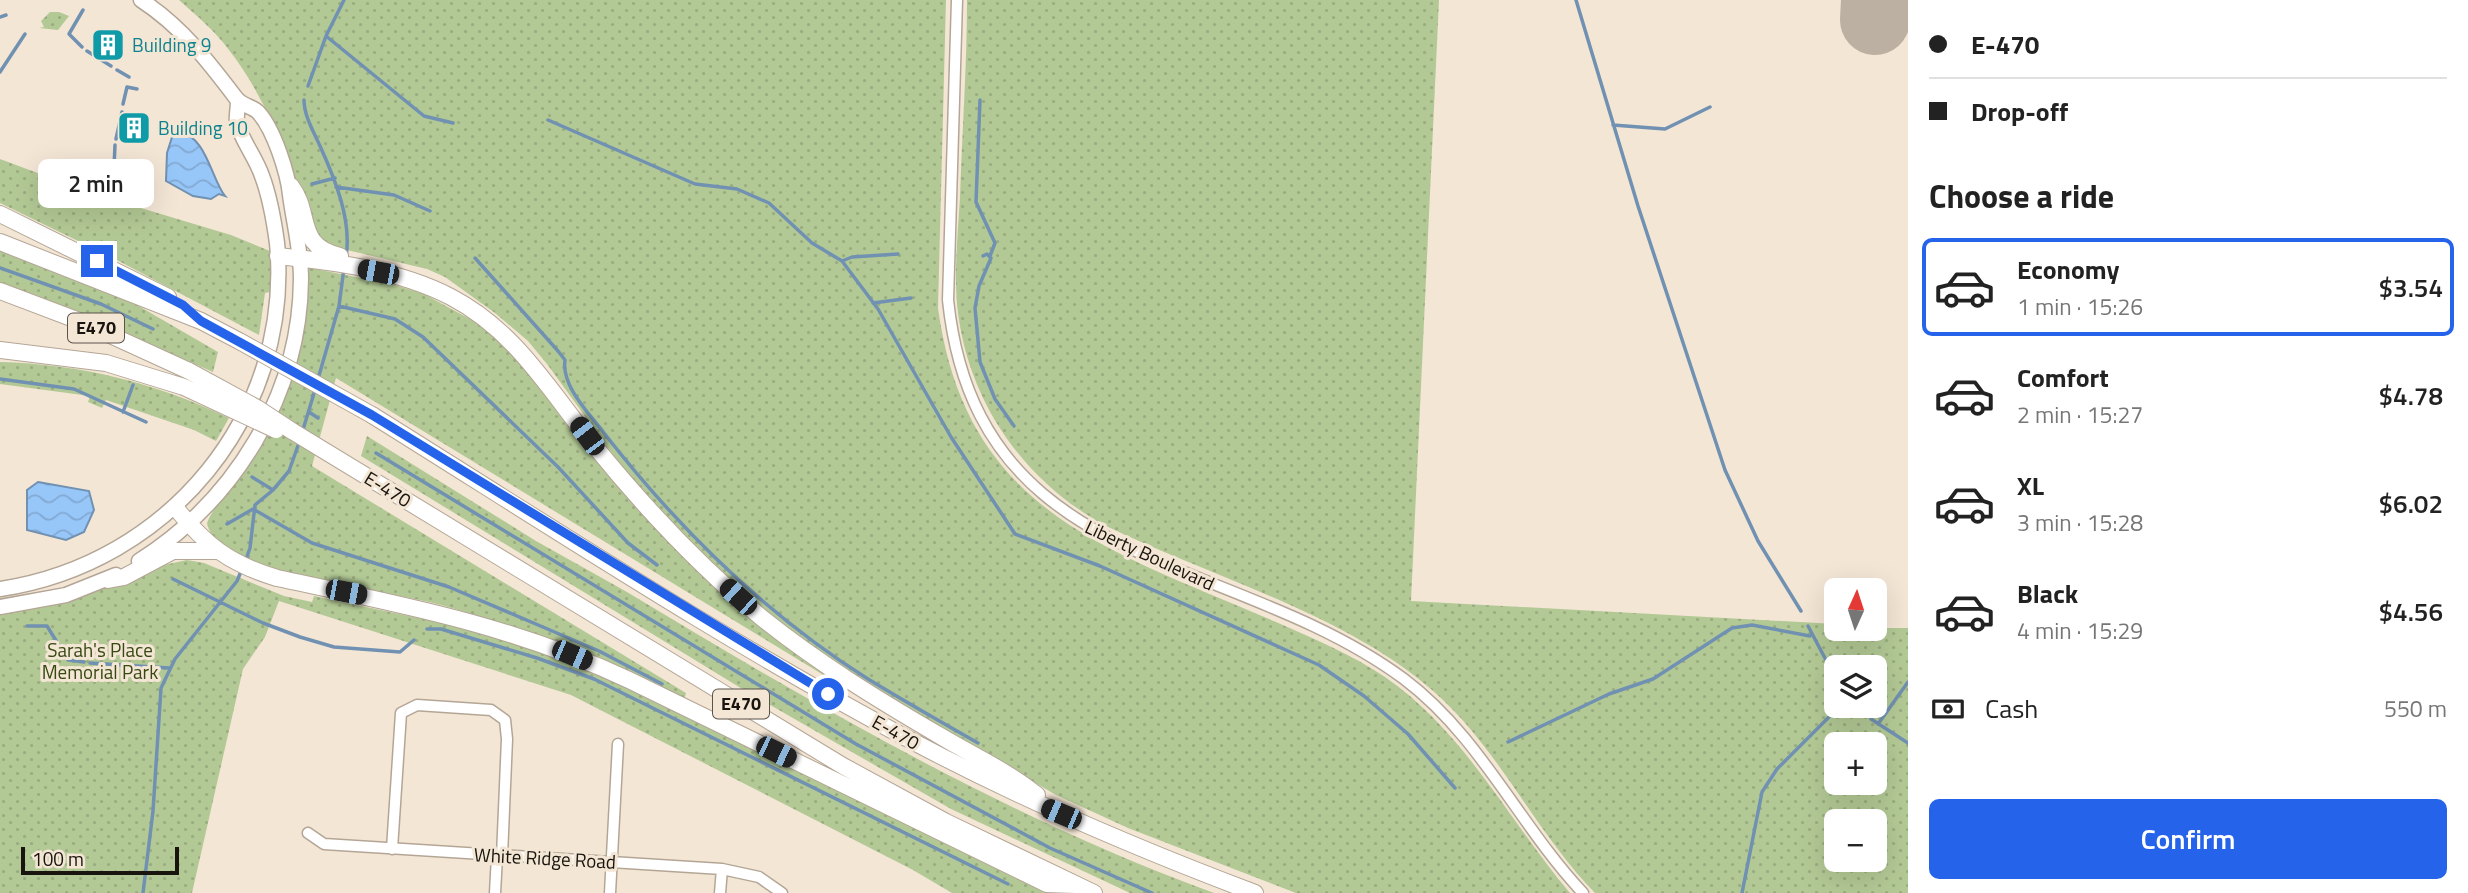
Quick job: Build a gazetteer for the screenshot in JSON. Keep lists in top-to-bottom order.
{
  "streets": {
    "highway": ["E470", "E-470"],
    "street": ["Liberty Boulevard", "White Ridge Road"]
  },
  "crossings": [
    ["E470", "E-470"]
  ],
  "parks": ["Sarah's Place Memorial Park"],
  "places": {
    "building": ["Building 9", "Building 10"]
  },
  "scale_bar": "100 m",
  "north": "top",
  "page": {
    "banner": ["E-470", "Drop-off"],
    "heading": "Choose a ride",
    "bubble": "2 min",
    "list": [
      {
        "name": "Economy",
        "note": "1 min · 15:26",
        "value": "$3.54"
      },
      {
        "name": "Comfort",
        "note": "2 min · 15:27",
        "value": "$4.78"
      },
      {
        "name": "XL",
        "note": "3 min · 15:28",
        "value": "$6.02"
      },
      {
        "name": "Black",
        "note": "4 min · 15:29",
        "value": "$4.56"
      }
    ],
    "map_buttons": ["+", "−"],
    "pay": ["Cash", "550 m"],
    "buttons": "Confirm",
    "scale": "100 m"
  }
}
